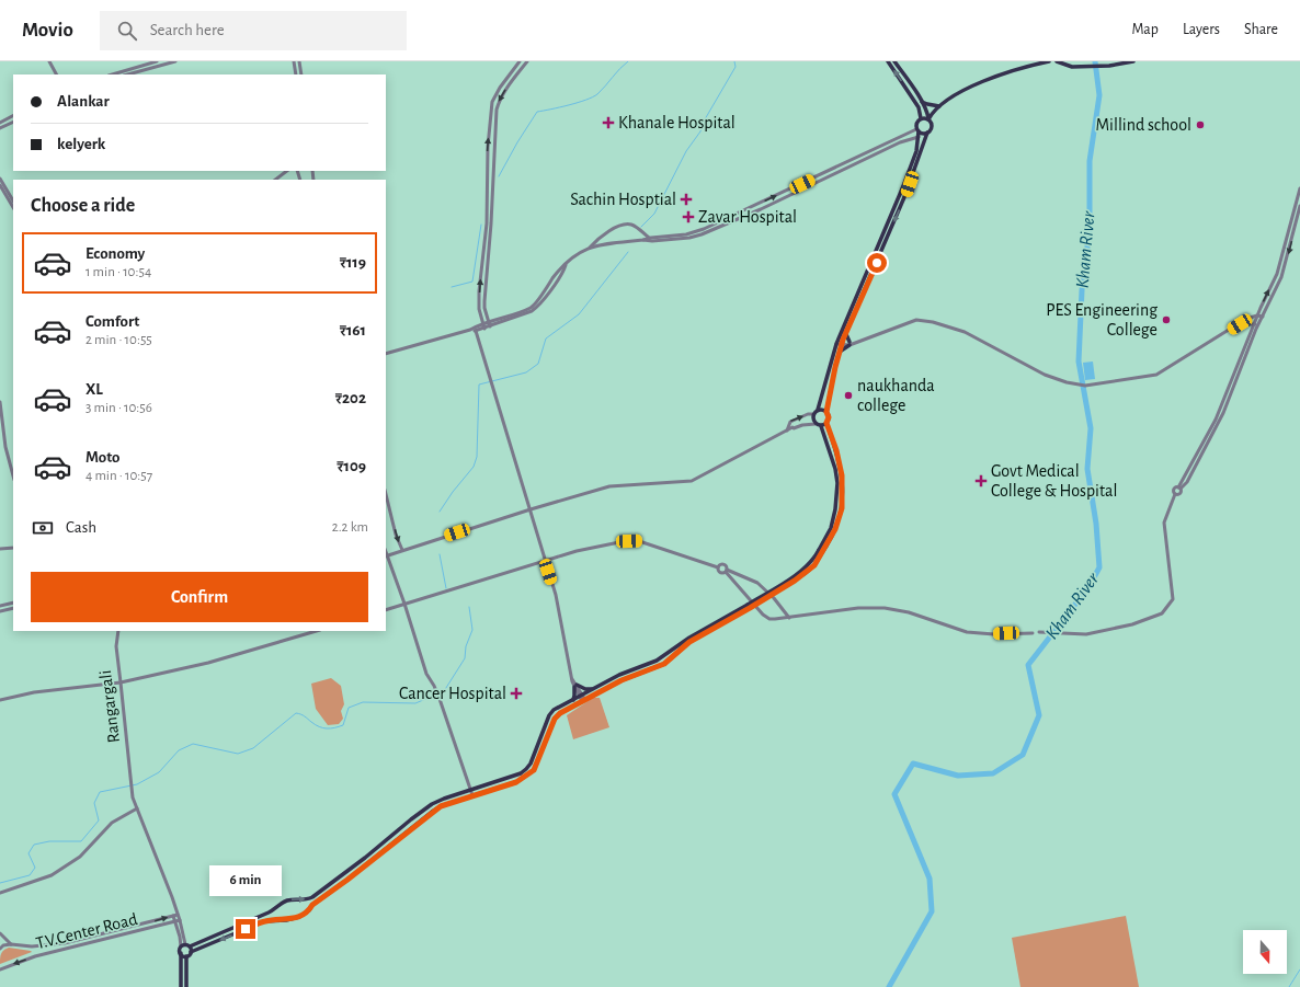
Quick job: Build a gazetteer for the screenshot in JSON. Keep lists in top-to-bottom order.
{
  "streets": {
    "street": ["Rangargali", "T.V.Center Road"]
  },
  "crossings": [
    ["Rangargali", "T.V.Center Road"]
  ],
  "water": ["Kham River"],
  "places": {
    "health": [
      "Khanale Hospital",
      "Sachin Hosptial",
      "Zavar Hospital",
      "Govt Medical College & Hospital",
      "Cancer Hospital"
    ],
    "other": ["Millind school", "PES Engineering College", "naukhanda college"]
  },
  "north": "bottom",
  "page": {
    "header": "Movio",
    "search": "Search here",
    "nav": ["Map", "Layers", "Share"],
    "banner": ["Alankar", "kelyerk"],
    "heading": "Choose a ride",
    "list": [
      {
        "name": "Economy",
        "note": "1 min · 10:54",
        "value": "₹119"
      },
      {
        "name": "Comfort",
        "note": "2 min · 10:55",
        "value": "₹161"
      },
      {
        "name": "XL",
        "note": "3 min · 10:56",
        "value": "₹202"
      },
      {
        "name": "Moto",
        "note": "4 min · 10:57",
        "value": "₹109"
      }
    ],
    "pay": ["Cash", "2.2 km"],
    "buttons": "Confirm",
    "bubble": "6 min"
  }
}
